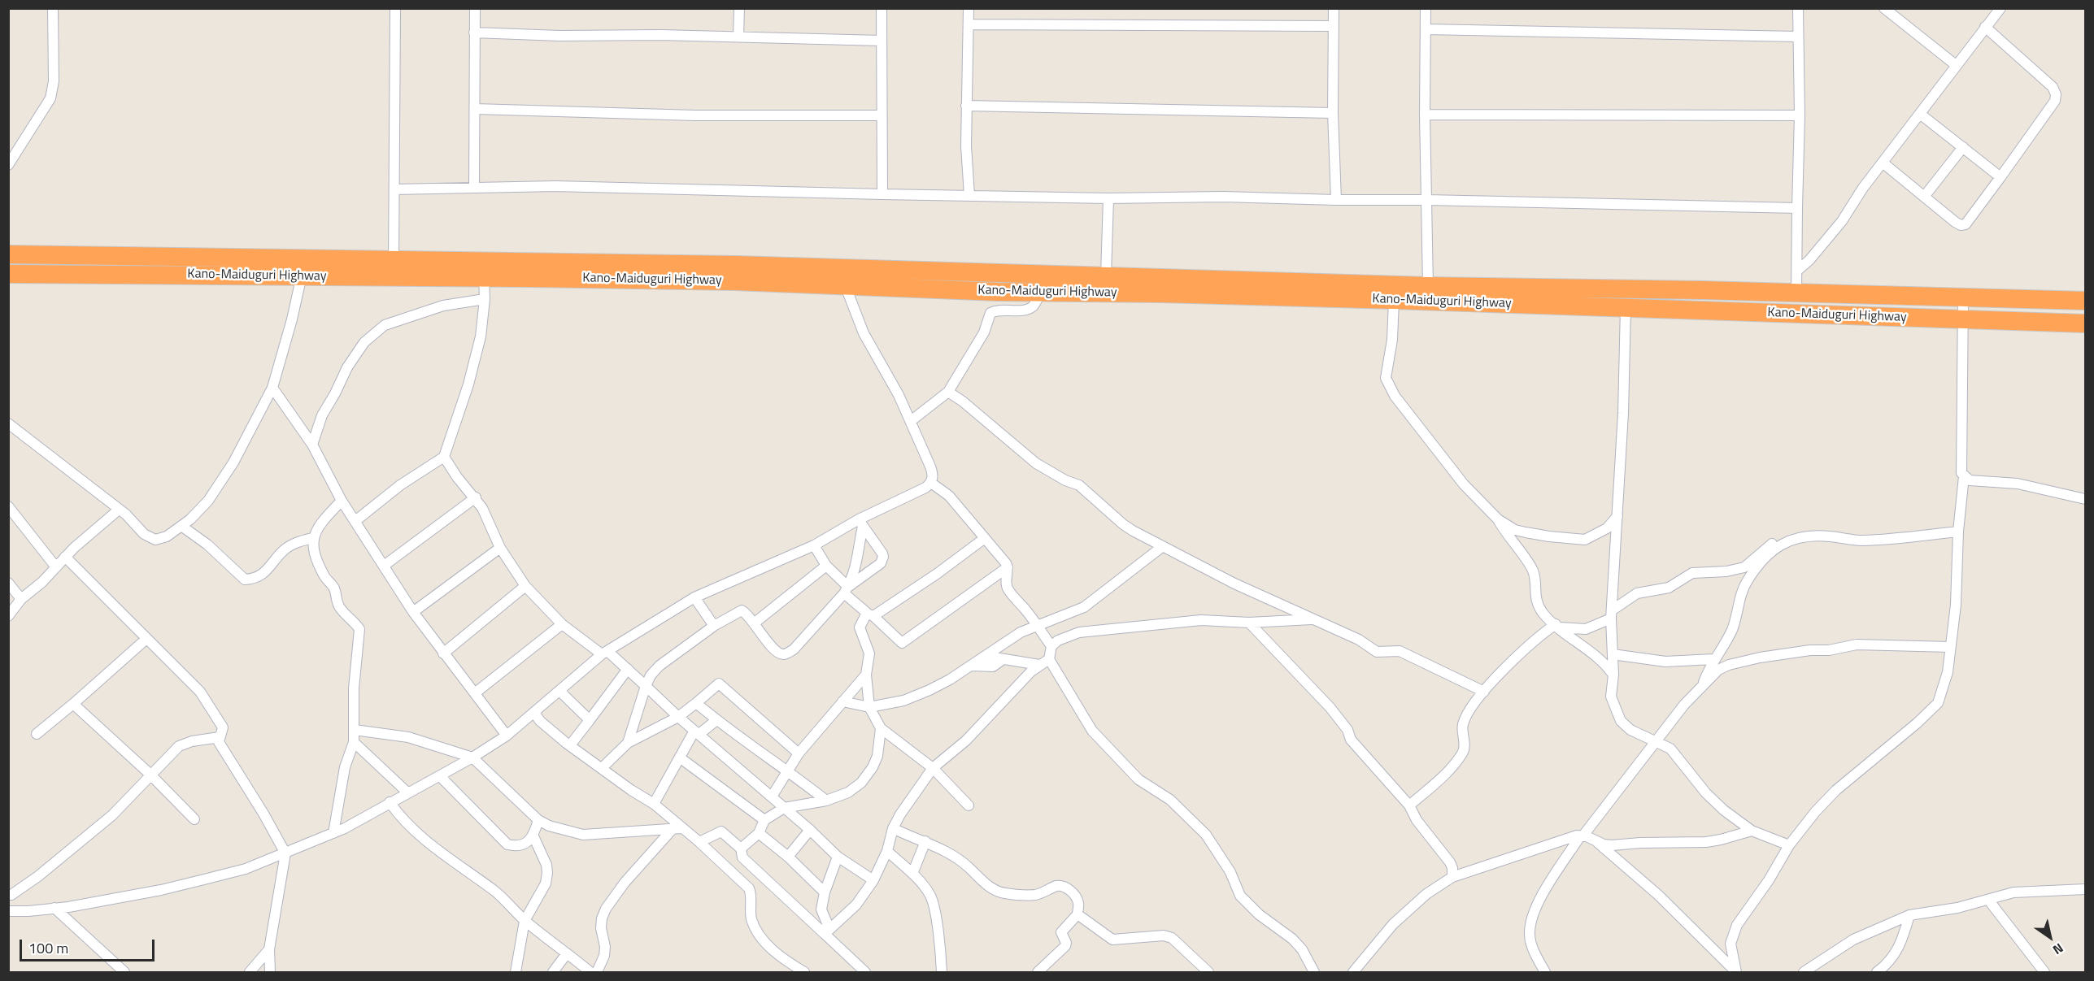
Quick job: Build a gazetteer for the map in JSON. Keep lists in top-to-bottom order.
{
  "streets": {
    "highway": ["Kano-Maiduguri Highway"]
  },
  "scale_bar": "100 m",
  "north": "bottom right"
}
